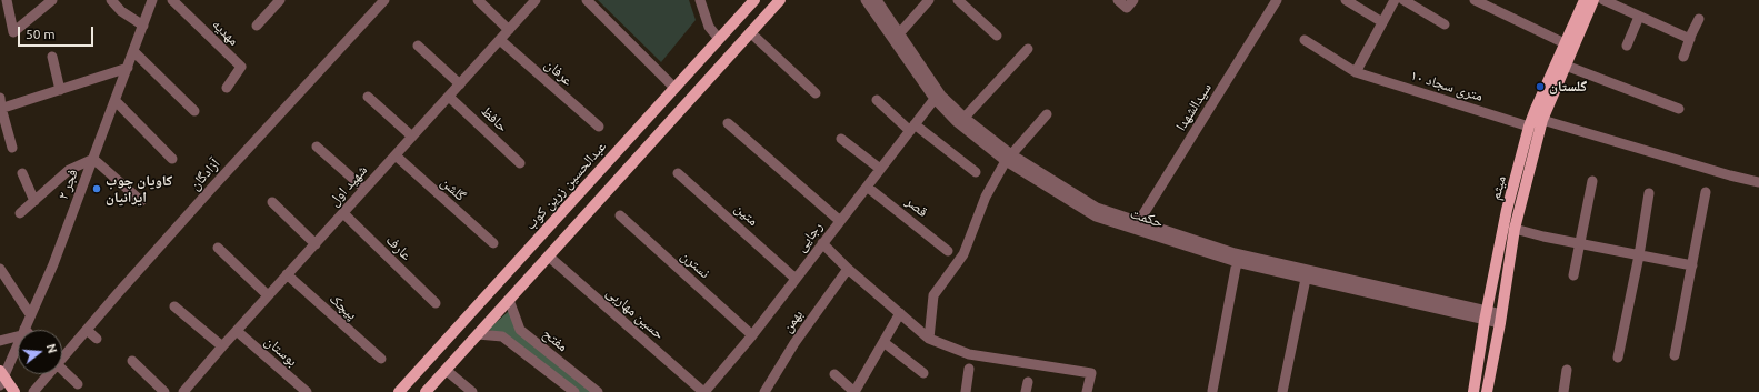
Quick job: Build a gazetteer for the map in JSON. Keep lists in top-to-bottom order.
{
  "streets": {
    "main road": ["عبدالحسین زرین کوب", "میثم"],
    "street": [
      "مهدیه",
      "عرفان",
      "۱۰ متری سجاد",
      "سیدالشهدا",
      "حافظ",
      "آزادگان",
      "فجر ۲",
      "شهید اول",
      "گلشن",
      "قصر",
      "متین",
      "حکمت",
      "رجایی",
      "عارف",
      "نسترن",
      "پیچک",
      "حسین مهاربی",
      "بهمن",
      "مفتح",
      "بوستان"
    ]
  },
  "crossings": [
    ["عرفان", "شهید اول"],
    ["۱۰ متری سجاد", "میثم"],
    ["سیدالشهدا", "حکمت"],
    ["حافظ", "شهید اول"],
    ["شهید اول", "گلشن"],
    ["شهید اول", "عارف"],
    ["شهید اول", "پیچک"],
    ["شهید اول", "بوستان"],
    ["میثم", "حکمت"],
    ["قصر", "رجایی"],
    ["متین", "رجایی"],
    ["حکمت", "رجایی"],
    ["رجایی", "نسترن"],
    ["رجایی", "حسین مهاربی"]
  ],
  "places": ["گلستان", "کاویان چوب ایرانیان"],
  "scale_bar": "50 m",
  "north": "right"
}
